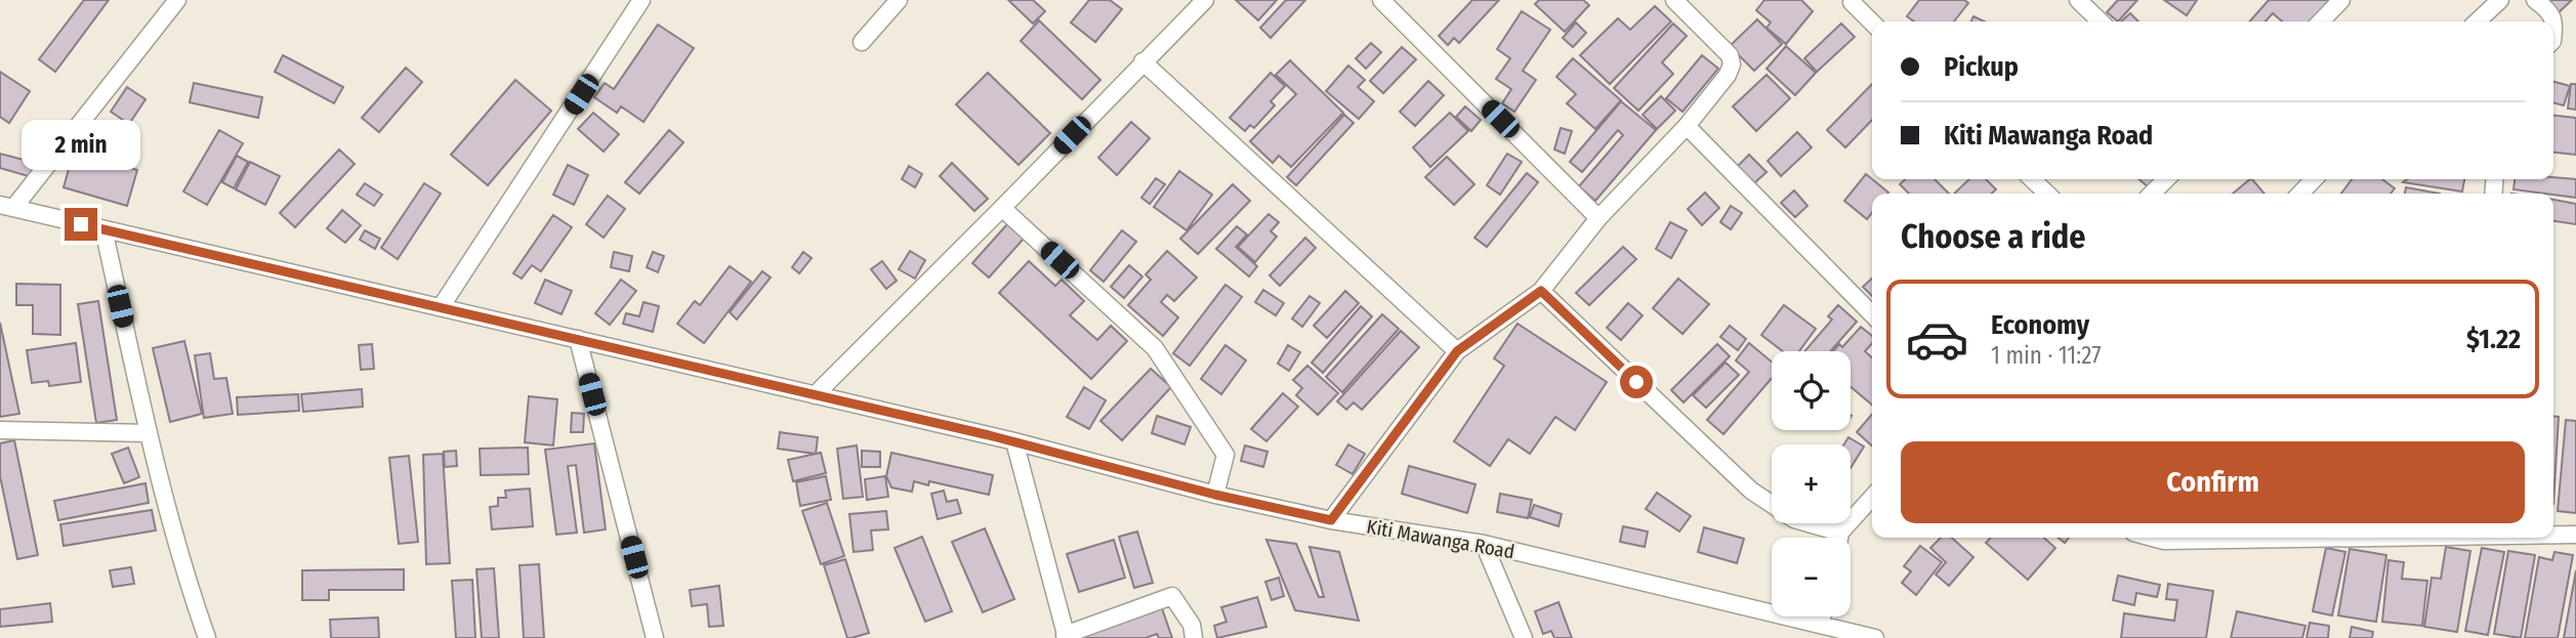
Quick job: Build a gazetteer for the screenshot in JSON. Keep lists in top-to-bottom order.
{
  "streets": {
    "street": ["Kiti Mawanga Road"]
  },
  "page": {
    "banner": ["Pickup", "Kiti Mawanga Road"],
    "bubble": "2 min",
    "heading": "Choose a ride",
    "list": [
      {
        "name": "Economy",
        "note": "1 min · 11:27",
        "value": "$1.22"
      }
    ],
    "map_buttons": ["+", "−"],
    "buttons": "Confirm"
  }
}
